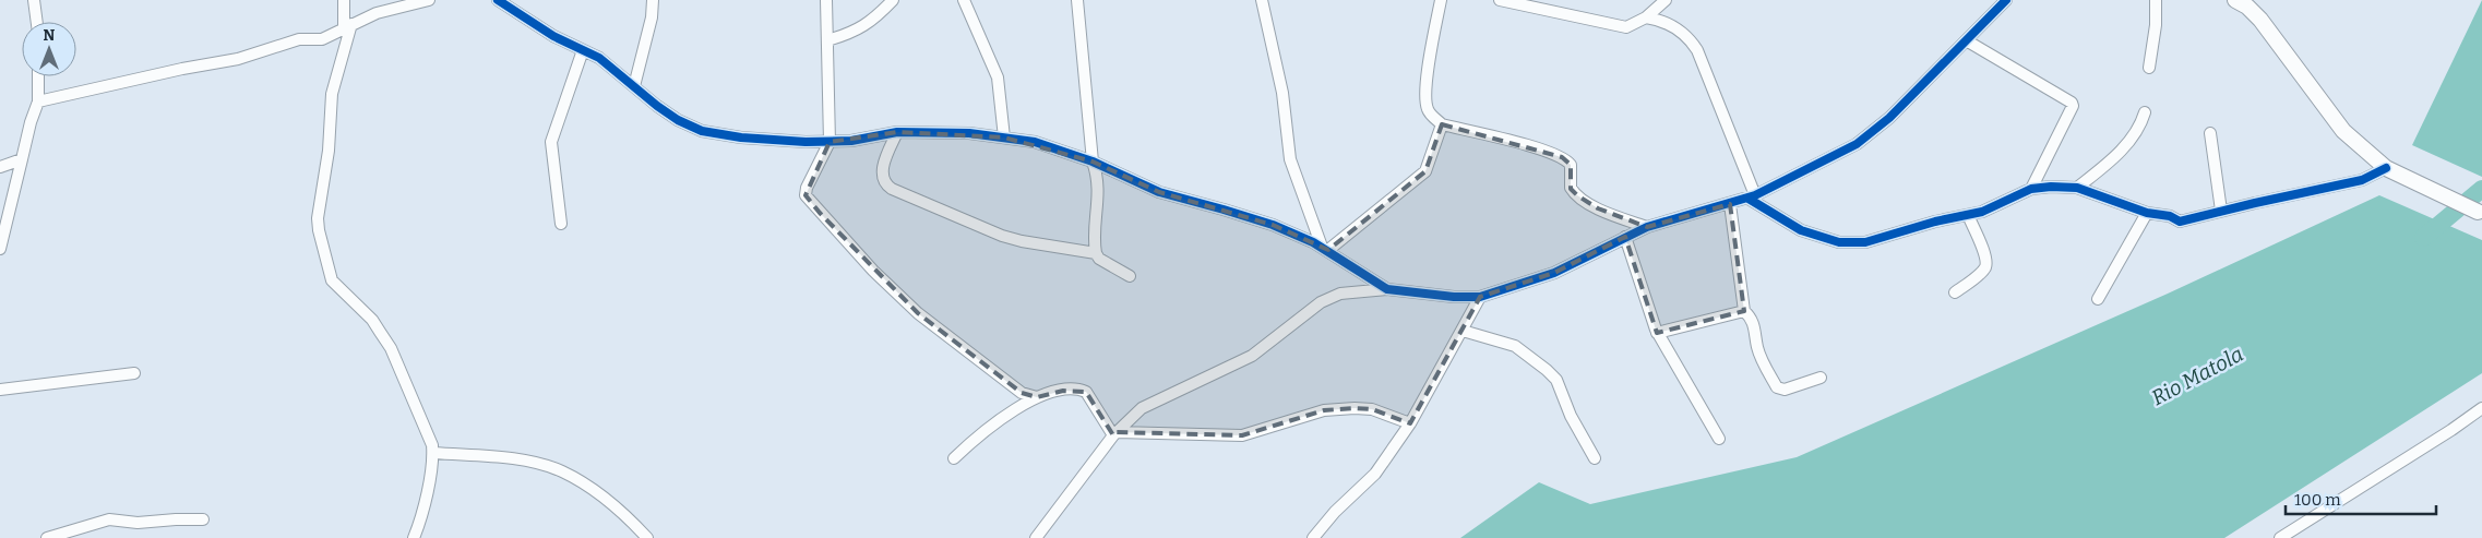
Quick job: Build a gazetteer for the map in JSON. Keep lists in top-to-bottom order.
{
  "water": ["Rio Matola"],
  "scale_bar": "100 m",
  "north": "top"
}
